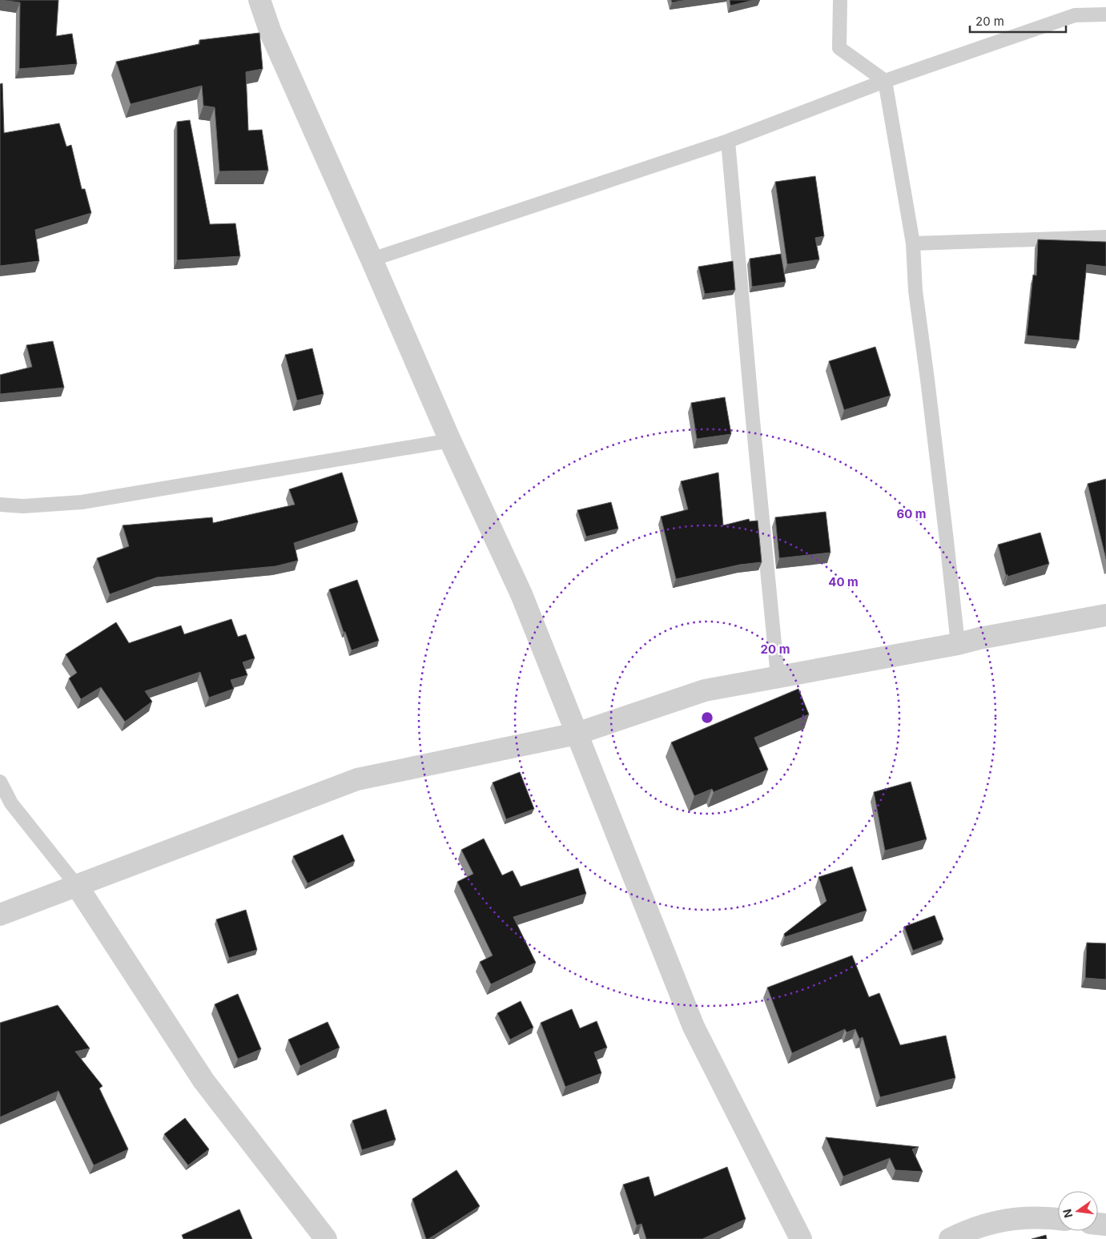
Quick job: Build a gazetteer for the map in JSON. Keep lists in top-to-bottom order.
{
  "scale_bar": "20 m",
  "north": "left",
  "rings": ["60 m", "40 m", "20 m"]
}
